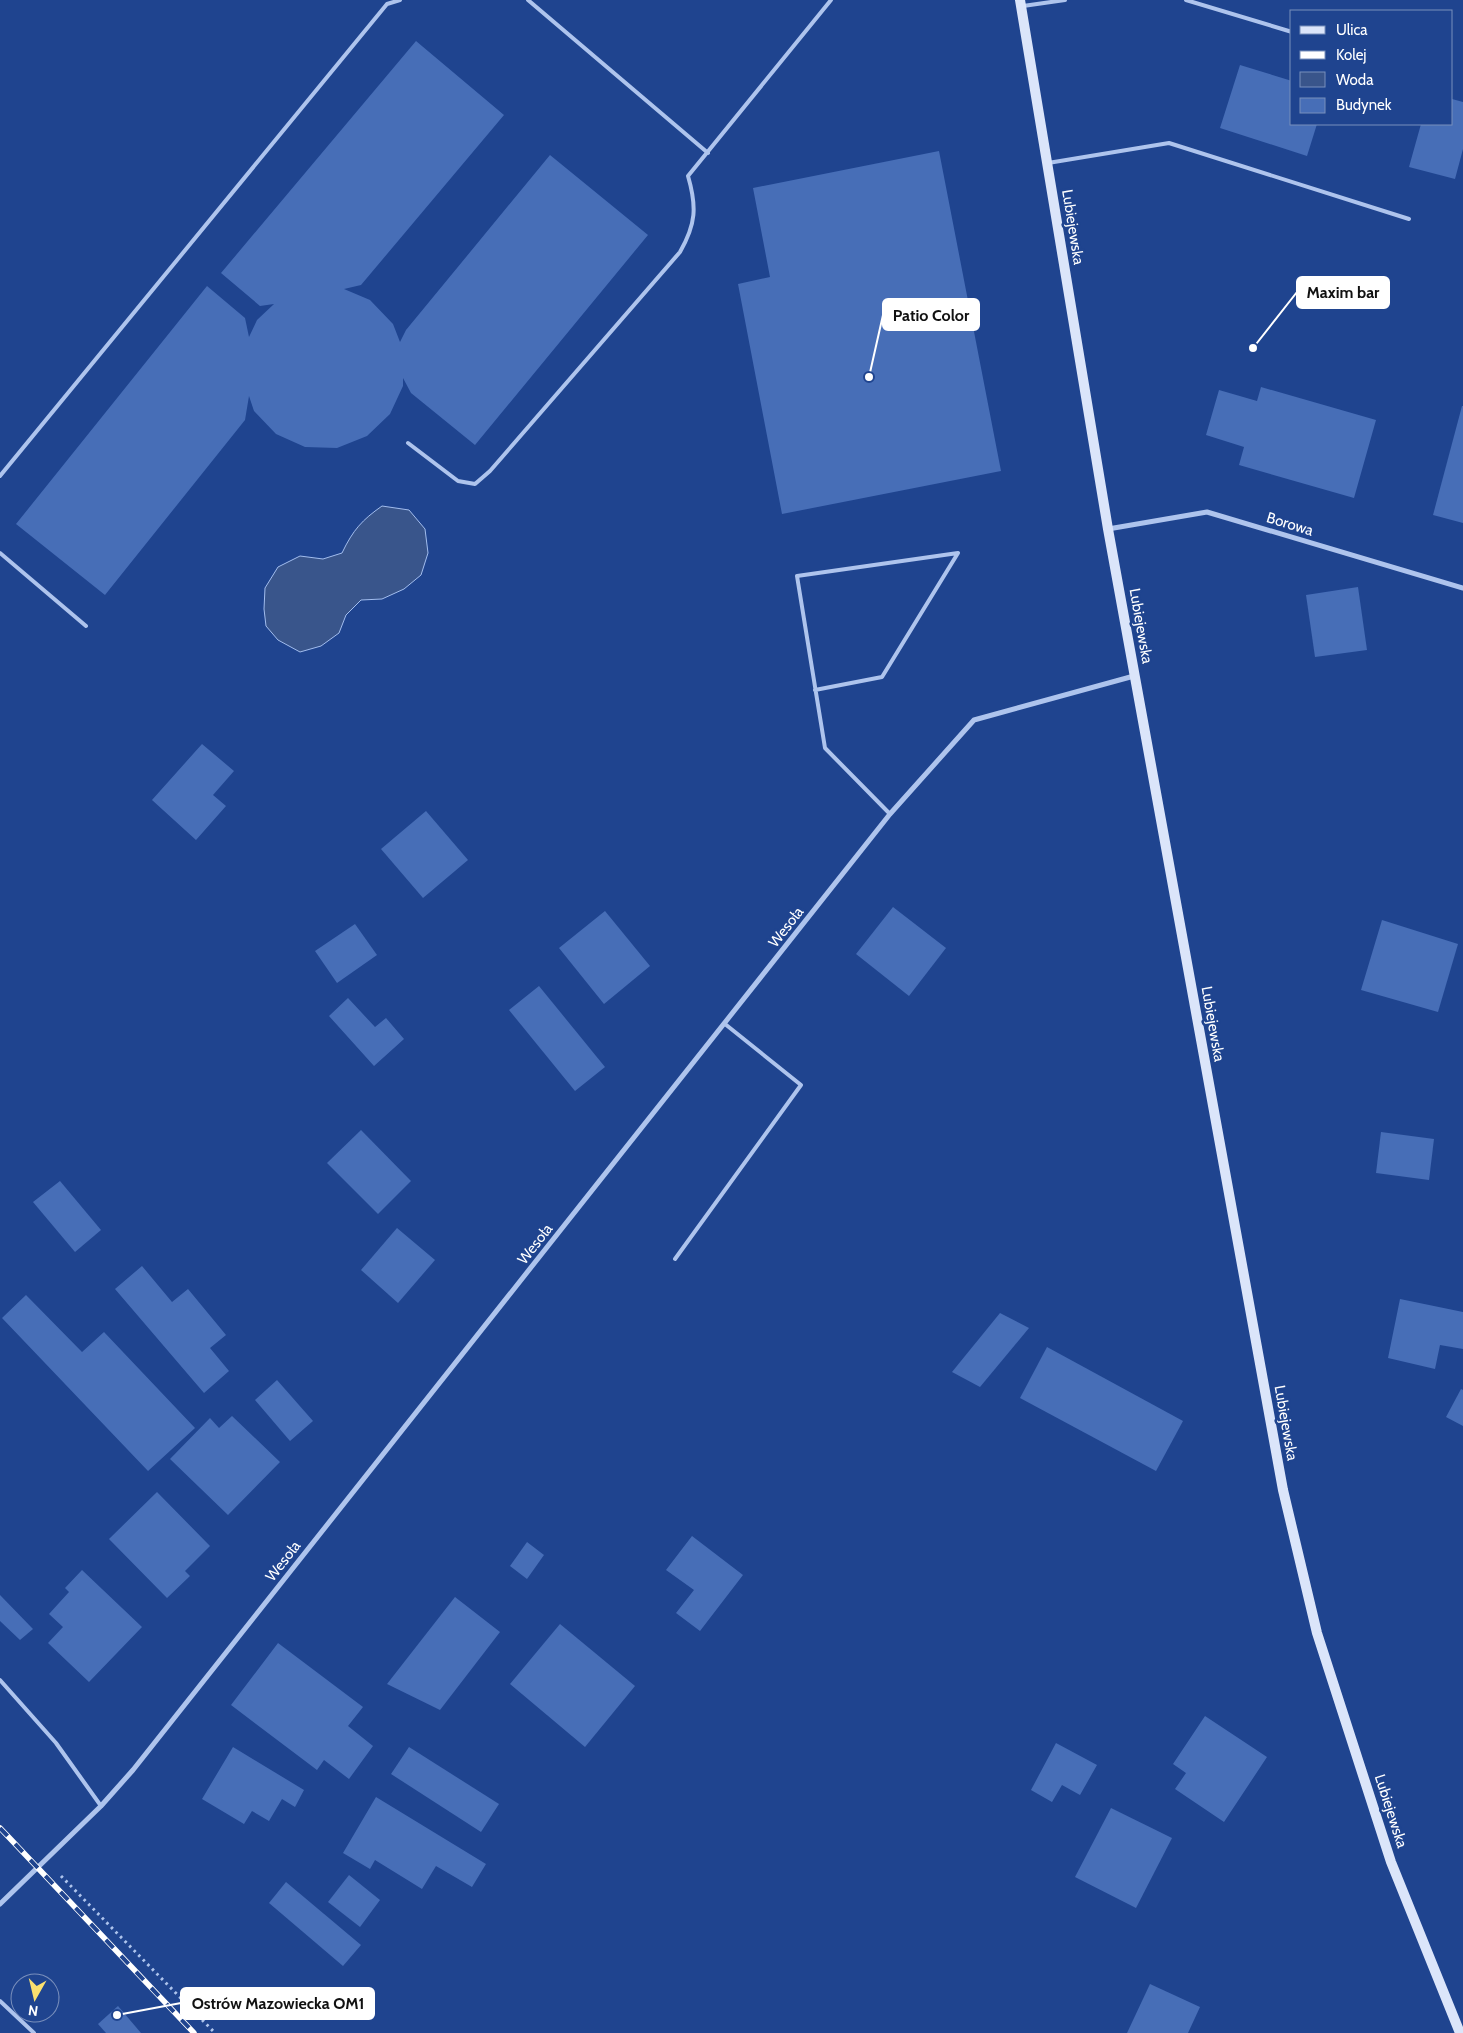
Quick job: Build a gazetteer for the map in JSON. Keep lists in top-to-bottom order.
{
  "streets": {
    "main road": ["Lubiejewska"],
    "street": ["Borowa", "Wesoła"]
  },
  "crossings": [
    ["Lubiejewska", "Borowa"],
    ["Lubiejewska", "Wesoła"]
  ],
  "places": ["Maxim bar", "Patio Color", "Ostrów Mazowiecka OM1"],
  "legend": [
    "Ulica",
    "Kolej",
    "Woda",
    "Budynek"
  ],
  "north": "bottom"
}
